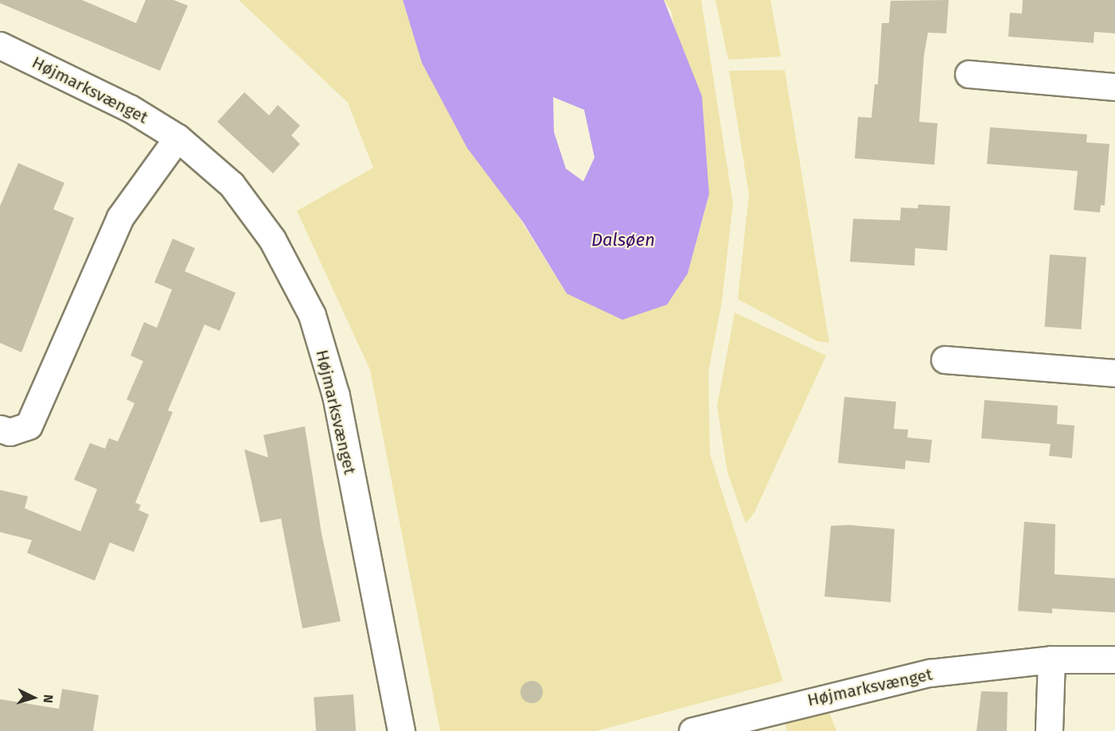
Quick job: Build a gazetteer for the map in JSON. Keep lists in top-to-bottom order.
{
  "streets": {
    "street": ["Højmarksvænget"]
  },
  "water": ["Dalsøen"],
  "north": "right"
}
